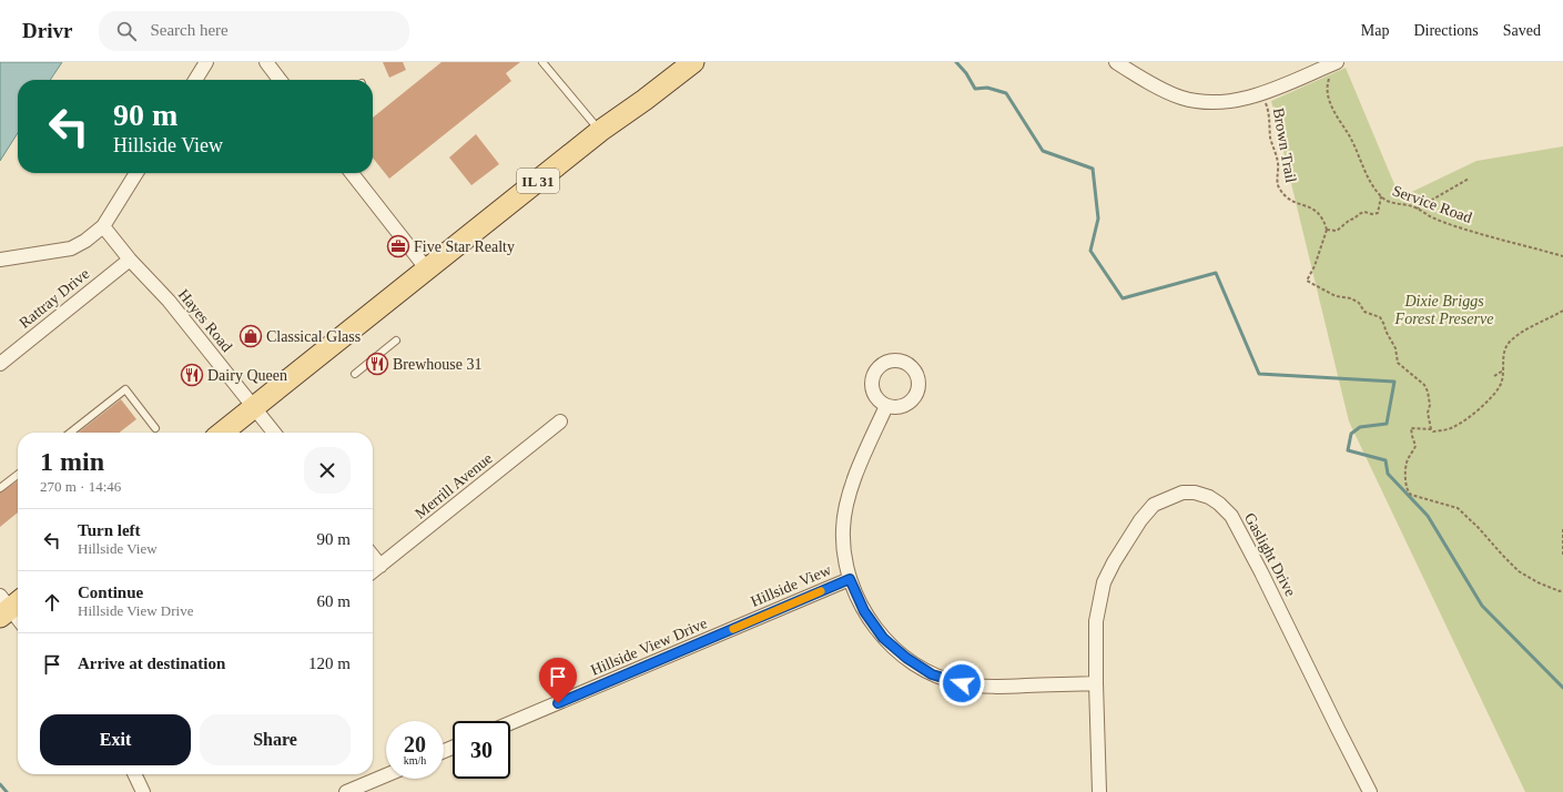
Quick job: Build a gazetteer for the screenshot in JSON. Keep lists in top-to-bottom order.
{
  "streets": {
    "main road": ["IL 31"],
    "street": [
      "Rattray Drive",
      "Hayes Road",
      "Merrill Avenue",
      "Gaslight Drive",
      "Hillside View",
      "Hillside View Drive"
    ],
    "path": ["Brown Trail", "Service Road"]
  },
  "crossings": [
    ["IL 31", "Hayes Road"],
    ["Rattray Drive", "Hayes Road"],
    ["Hillside View", "Hillside View Drive"]
  ],
  "parks": ["Dixie Briggs Forest Preserve"],
  "places": {
    "office": ["Five Star Realty"],
    "shop": ["Classical Glass"],
    "restaurant": ["Brewhouse 31", "Dairy Queen"]
  },
  "page": {
    "header": "Drivr",
    "search": "Search here",
    "nav": ["Map", "Directions", "Saved"],
    "turn": ["90 m", "Hillside View"],
    "heading": ["1 min", "270 m · 14:46"],
    "list": [
      {
        "name": "Turn left",
        "note": "Hillside View",
        "value": "90 m"
      },
      {
        "name": "Continue",
        "note": "Hillside View Drive",
        "value": "60 m"
      },
      {
        "name": "Arrive at destination",
        "value": "120 m"
      }
    ],
    "buttons": ["Exit", "Share"],
    "speed": "20 km/h",
    "limit": "30"
  }
}
